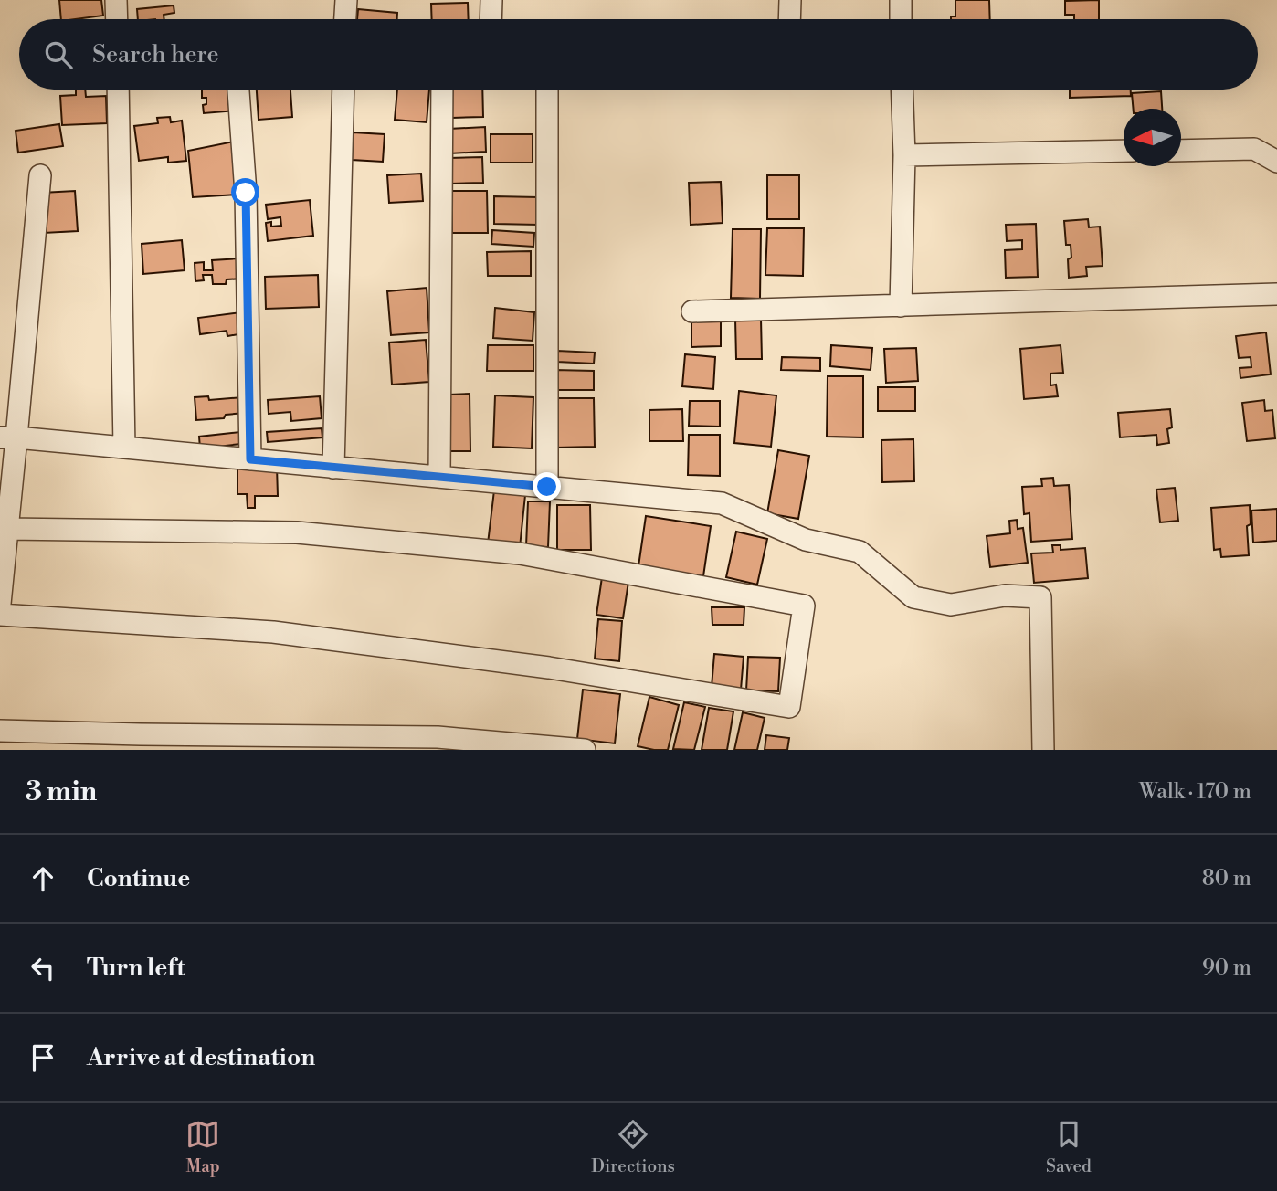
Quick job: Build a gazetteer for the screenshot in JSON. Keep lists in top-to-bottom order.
{
  "north": "left",
  "page": {
    "search": "Search here",
    "heading": ["3 min", "Walk · 170 m"],
    "list": [
      ["Continue", "80 m"],
      ["Turn left", "90 m"],
      "Arrive at destination"
    ],
    "nav": ["Map", "Directions", "Saved"]
  }
}
